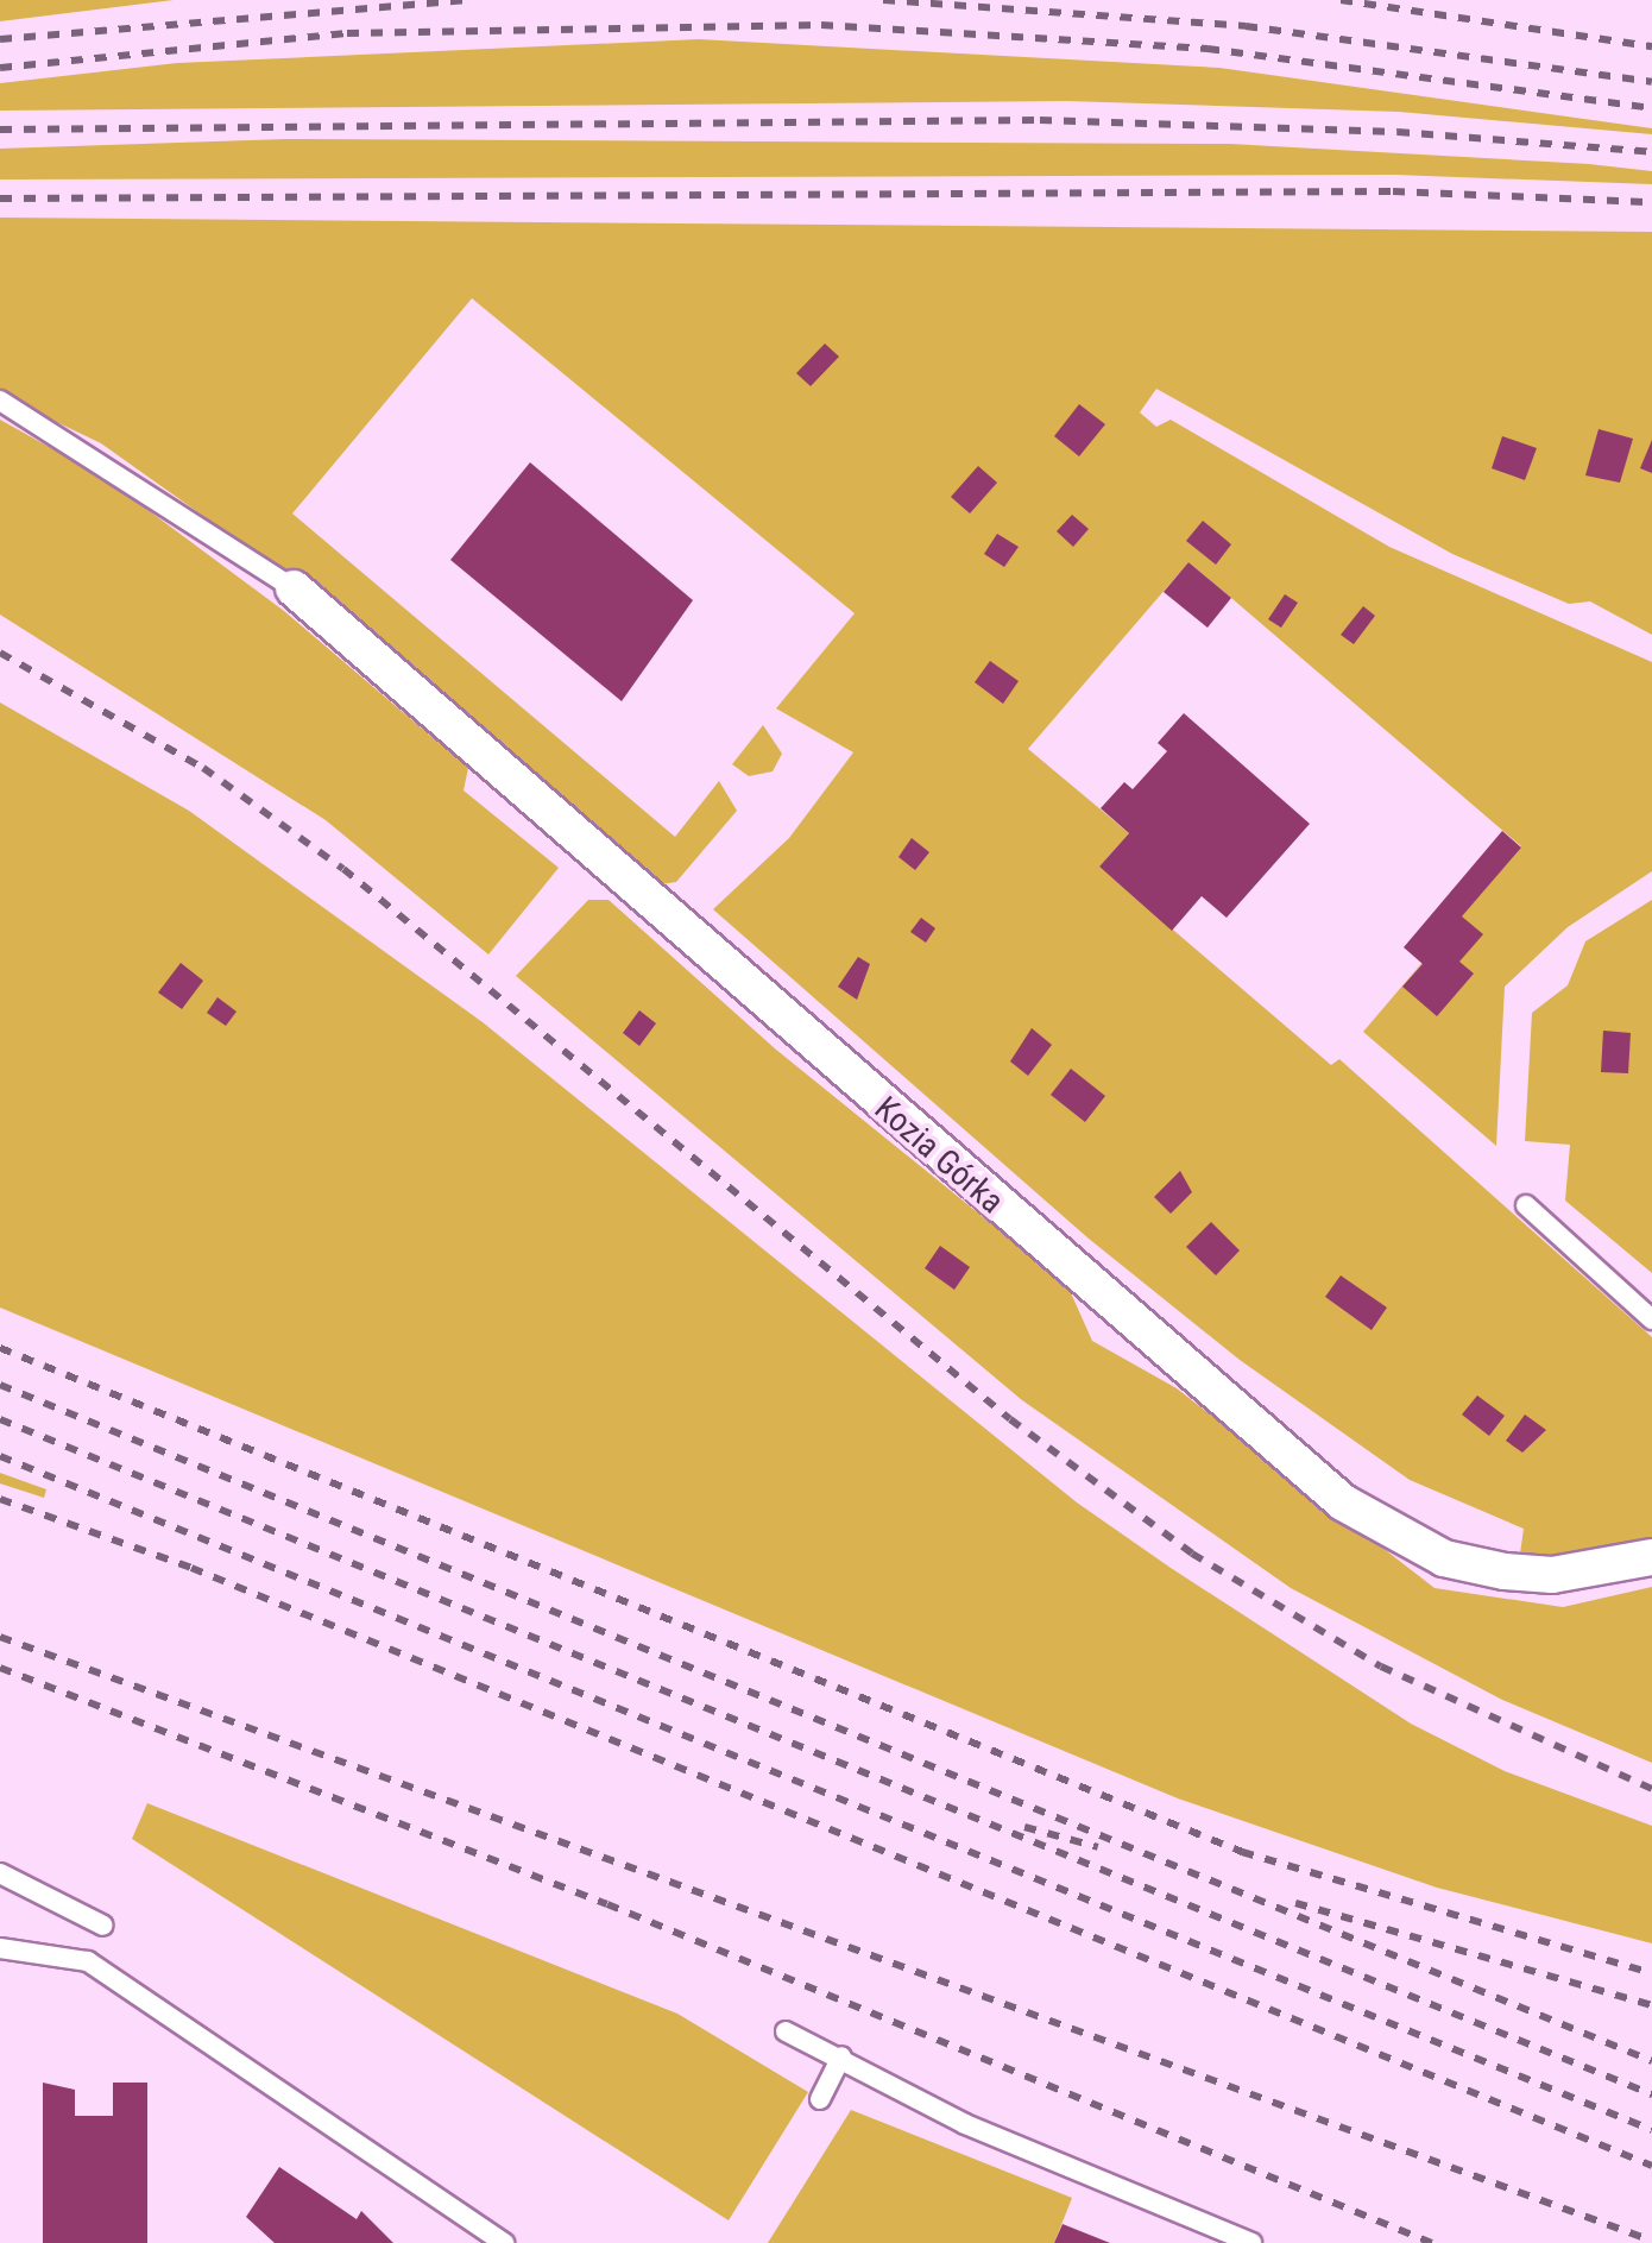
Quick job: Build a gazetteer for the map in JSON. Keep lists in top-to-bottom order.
{
  "streets": {
    "street": ["Kozia Górka"]
  }
}
